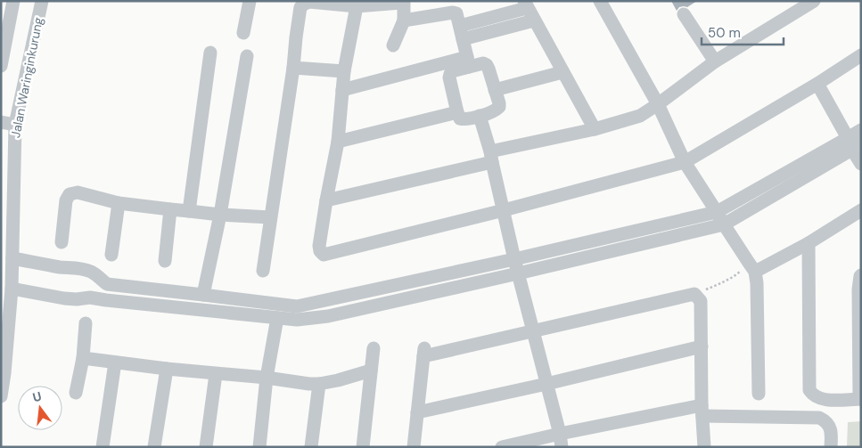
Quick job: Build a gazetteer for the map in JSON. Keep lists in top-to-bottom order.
{
  "streets": {
    "street": ["Jalan Waringinkurung"]
  },
  "scale_bar": "50 m",
  "north": "top"
}
